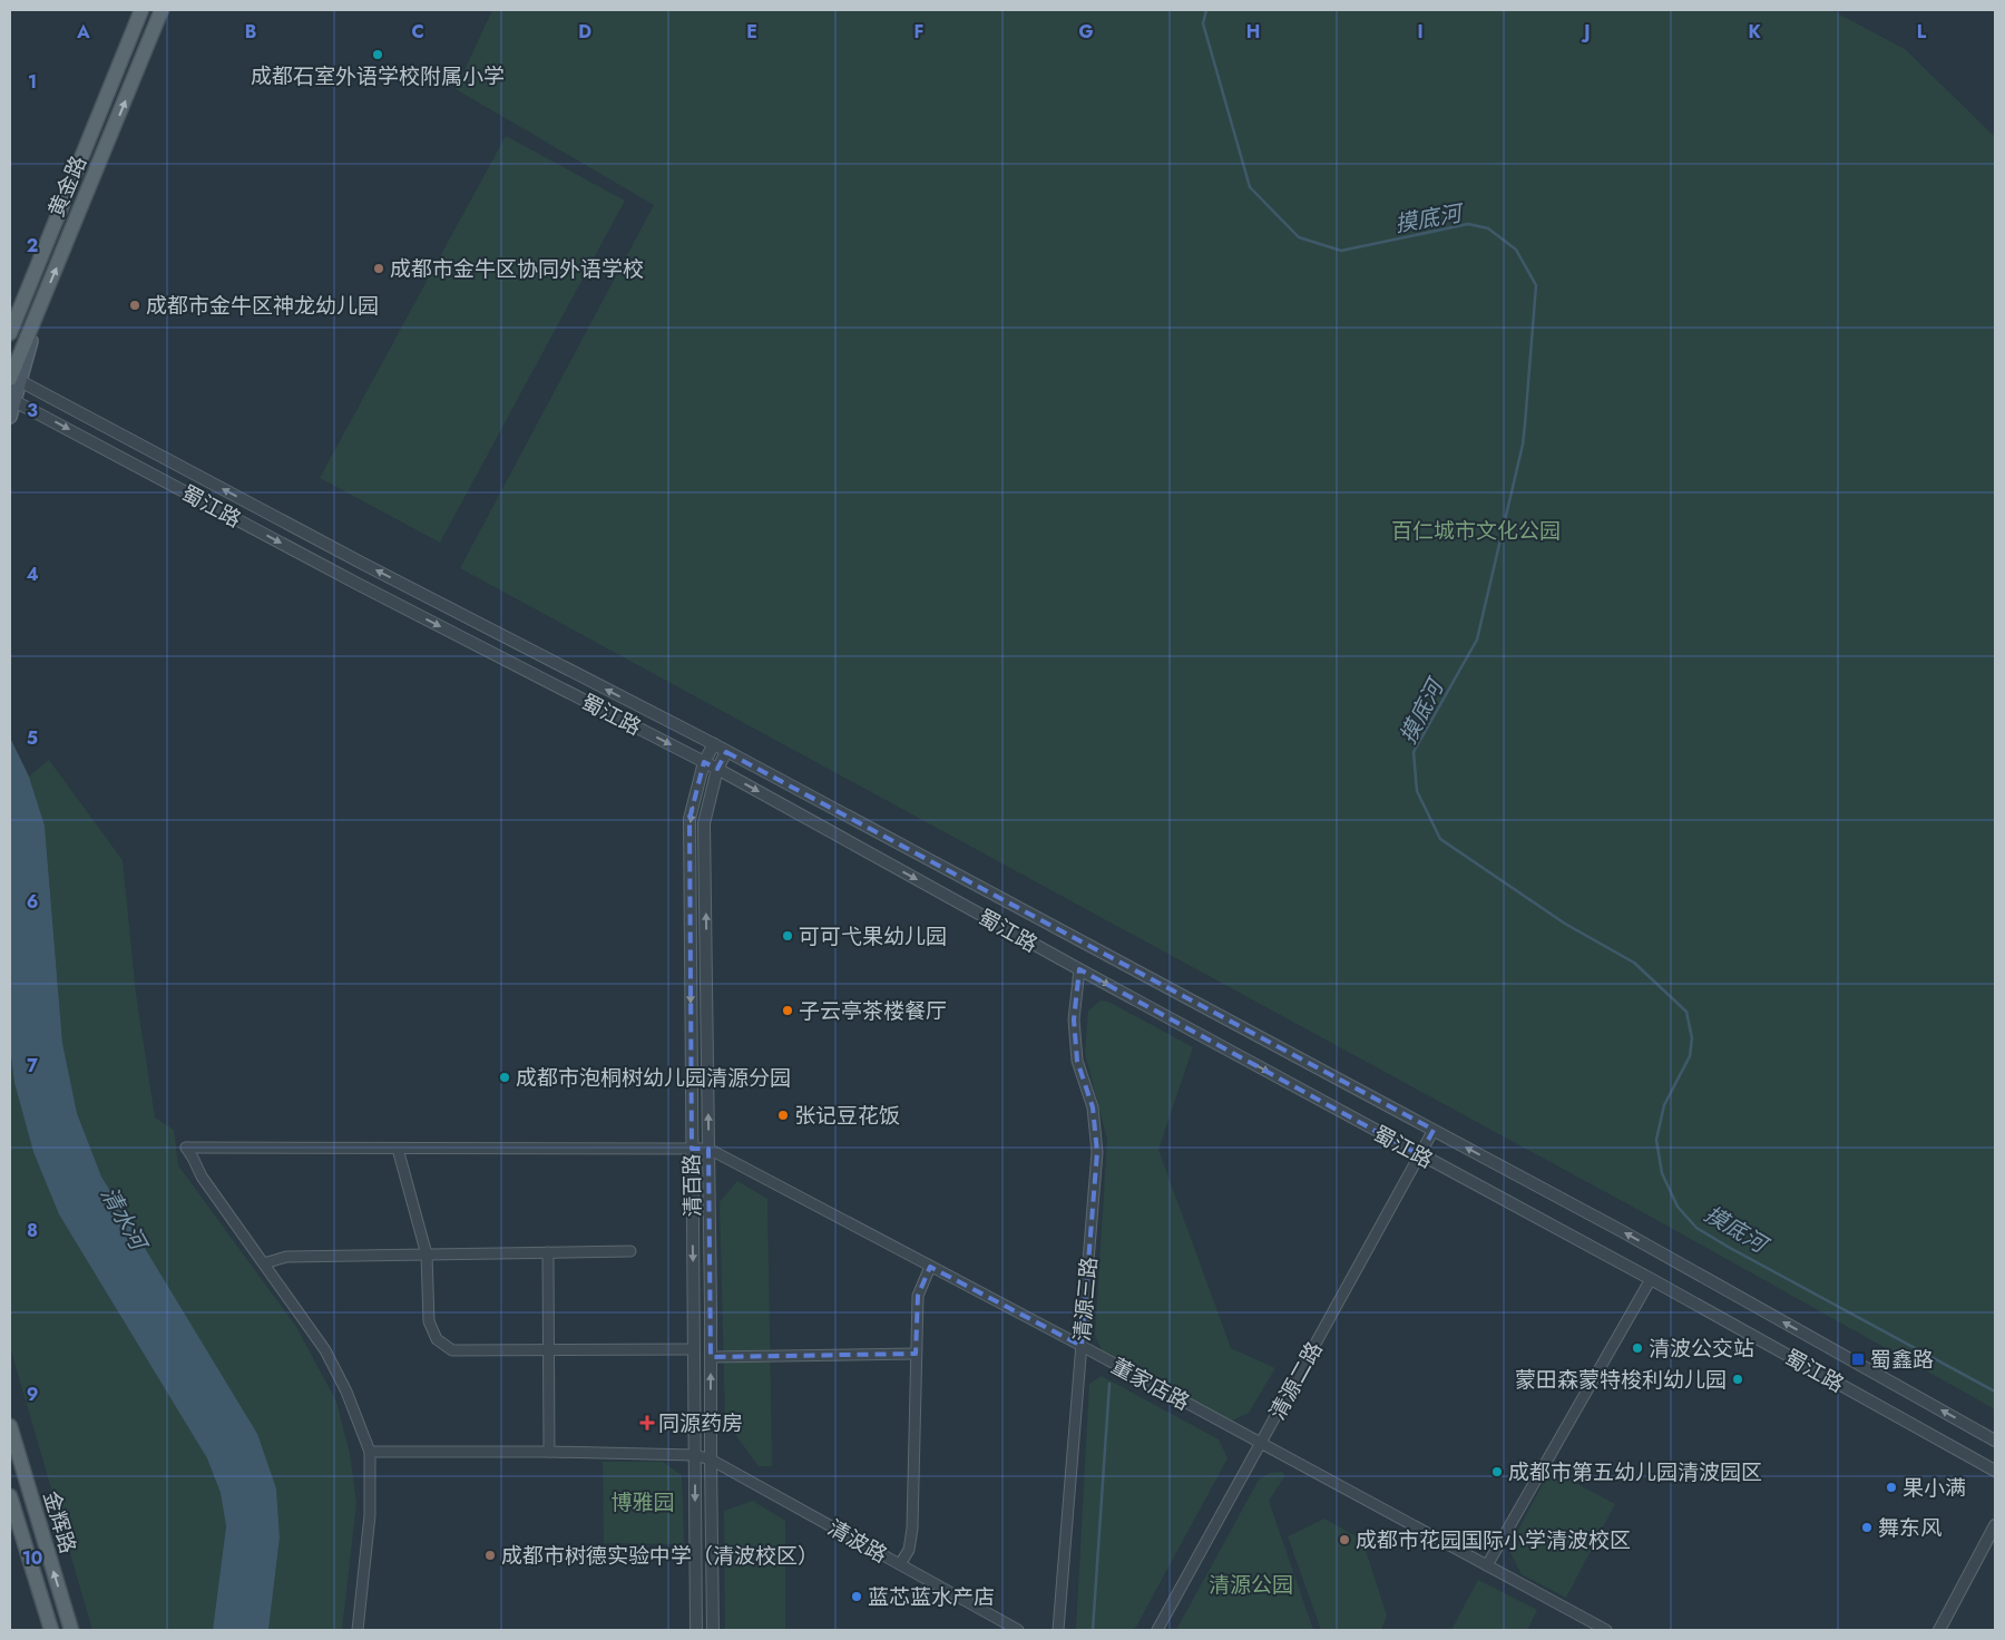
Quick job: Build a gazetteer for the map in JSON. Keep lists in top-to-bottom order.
{
  "streets": {
    "main road": ["黄金路", "金辉路"],
    "street": [
      "蜀江路",
      "清百路",
      "清源三路",
      "清源二路",
      "董家店路",
      "清波路"
    ]
  },
  "crossings": [
    ["黄金路", "蜀江路"],
    ["蜀江路", "清百路"],
    ["蜀江路", "清源三路"],
    ["蜀江路", "清源二路"],
    ["清百路", "董家店路"],
    ["清百路", "清波路"],
    ["清源三路", "董家店路"],
    ["清源二路", "董家店路"]
  ],
  "water": ["摸底河", "清水河"],
  "parks": ["百仁城市文化公园", "博雅园", "清源公园"],
  "places": {
    "other": [
      "成都石室外语学校附属小学",
      "成都市金牛区协同外语学校",
      "成都市金牛区神龙幼儿园",
      "可可弋果幼儿园",
      "子云亭茶楼餐厅",
      "成都市泡桐树幼儿园清源分园",
      "张记豆花饭",
      "清波公交站",
      "蒙田森蒙特梭利幼儿园",
      "成都市第五幼儿园清波园区",
      "果小满",
      "舞东风",
      "成都市花园国际小学清波校区",
      "成都市树德实验中学（清波校区）",
      "蓝芯蓝水产店"
    ],
    "transit": ["蜀鑫路"],
    "health": ["同源药房"]
  },
  "grid": {
    "columns": [
      "A",
      "B",
      "C",
      "D",
      "E",
      "F",
      "G",
      "H",
      "I",
      "J",
      "K",
      "L"
    ],
    "rows": [
      "1",
      "2",
      "3",
      "4",
      "5",
      "6",
      "7",
      "8",
      "9",
      "10"
    ]
  }
}
